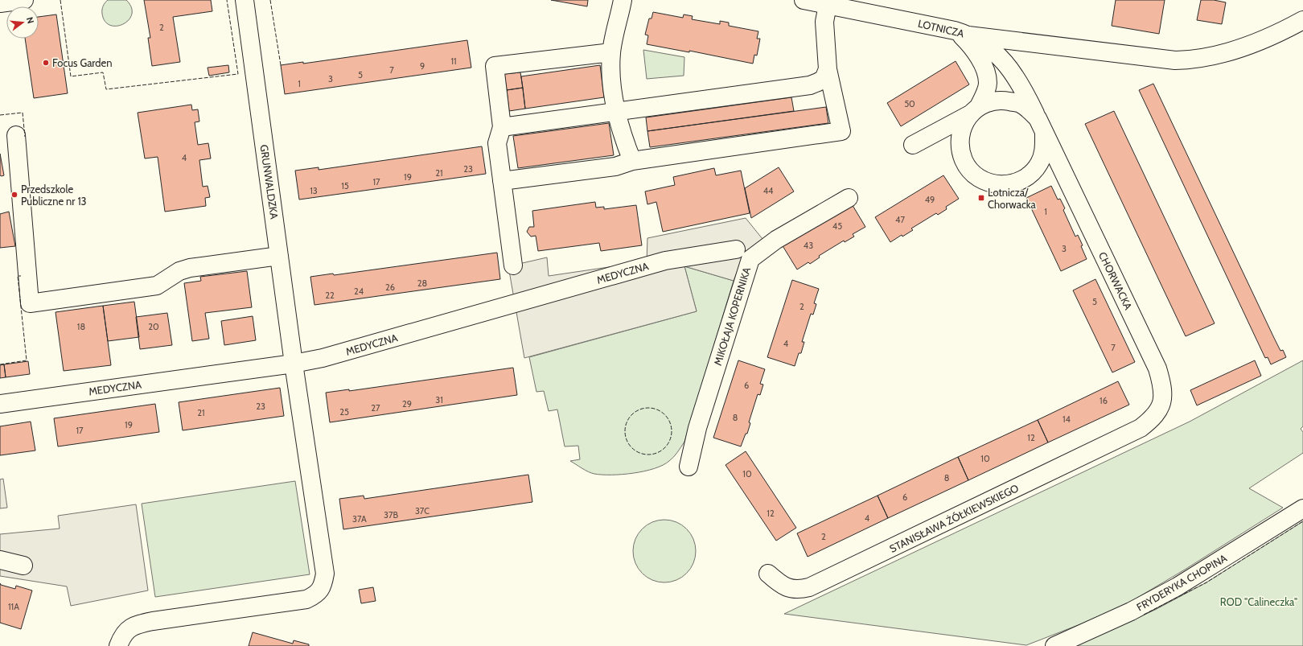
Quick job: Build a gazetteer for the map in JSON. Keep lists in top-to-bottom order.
{
  "streets": {
    "street": [
      "LOTNICZA",
      "GRUNWALDZKA",
      "MEDYCZNA",
      "CHORWACKA",
      "MIKOŁAJA KOPERNIKA",
      "STANISŁAWA ŻÓŁKIEWSKIEGO",
      "FRYDERYKA CHOPINA"
    ]
  },
  "crossings": [
    ["LOTNICZA", "CHORWACKA"],
    ["GRUNWALDZKA", "MEDYCZNA"],
    ["CHORWACKA", "STANISŁAWA ŻÓŁKIEWSKIEGO"]
  ],
  "parks": ["ROD \"Calineczka\""],
  "places": {
    "other": ["Focus Garden", "Przedszkole Publiczne nr 13"],
    "transit": ["Lotnicza/ Chorwacka"]
  },
  "house_numbers": [
    "2",
    "11",
    "9",
    "7",
    "5",
    "3",
    "1",
    "50",
    "4",
    "23",
    "21",
    "19",
    "17",
    "15",
    "13",
    "44",
    "49",
    "1",
    "47",
    "45",
    "43",
    "3",
    "28",
    "26",
    "24",
    "22",
    "5",
    "2",
    "18",
    "20",
    "4",
    "7",
    "6",
    "31",
    "16",
    "29",
    "23",
    "27",
    "25",
    "21",
    "8",
    "14",
    "19",
    "17",
    "12",
    "10",
    "10",
    "8",
    "6",
    "37C",
    "12",
    "37B",
    "4",
    "37A",
    "2",
    "11A"
  ],
  "north": "right"
}
